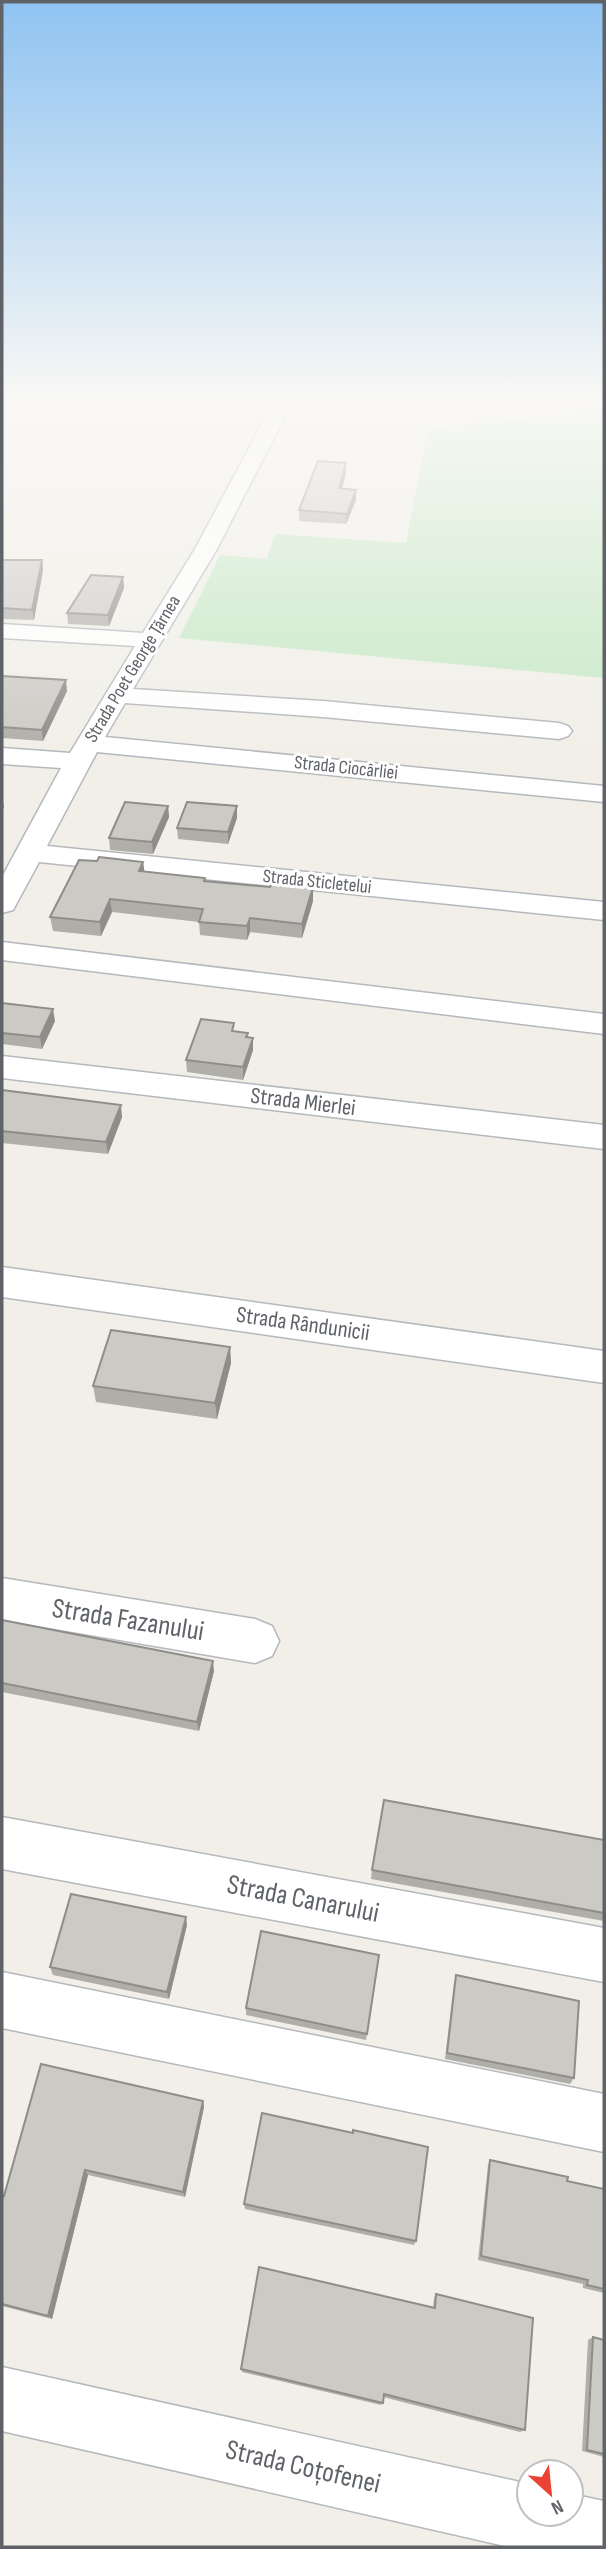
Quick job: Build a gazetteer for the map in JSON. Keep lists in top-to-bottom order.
{
  "streets": {
    "street": [
      "Strada Poet George Țărnea",
      "Strada Ciocârliei",
      "Strada Sticletelui",
      "Strada Mierlei",
      "Strada Rândunicii",
      "Strada Fazanului",
      "Strada Canarului",
      "Strada Coțofenei"
    ]
  },
  "crossings": [
    ["Strada Poet George Țărnea", "Strada Ciocârliei"],
    ["Strada Poet George Țărnea", "Strada Sticletelui"]
  ],
  "north": "bottom right"
}
